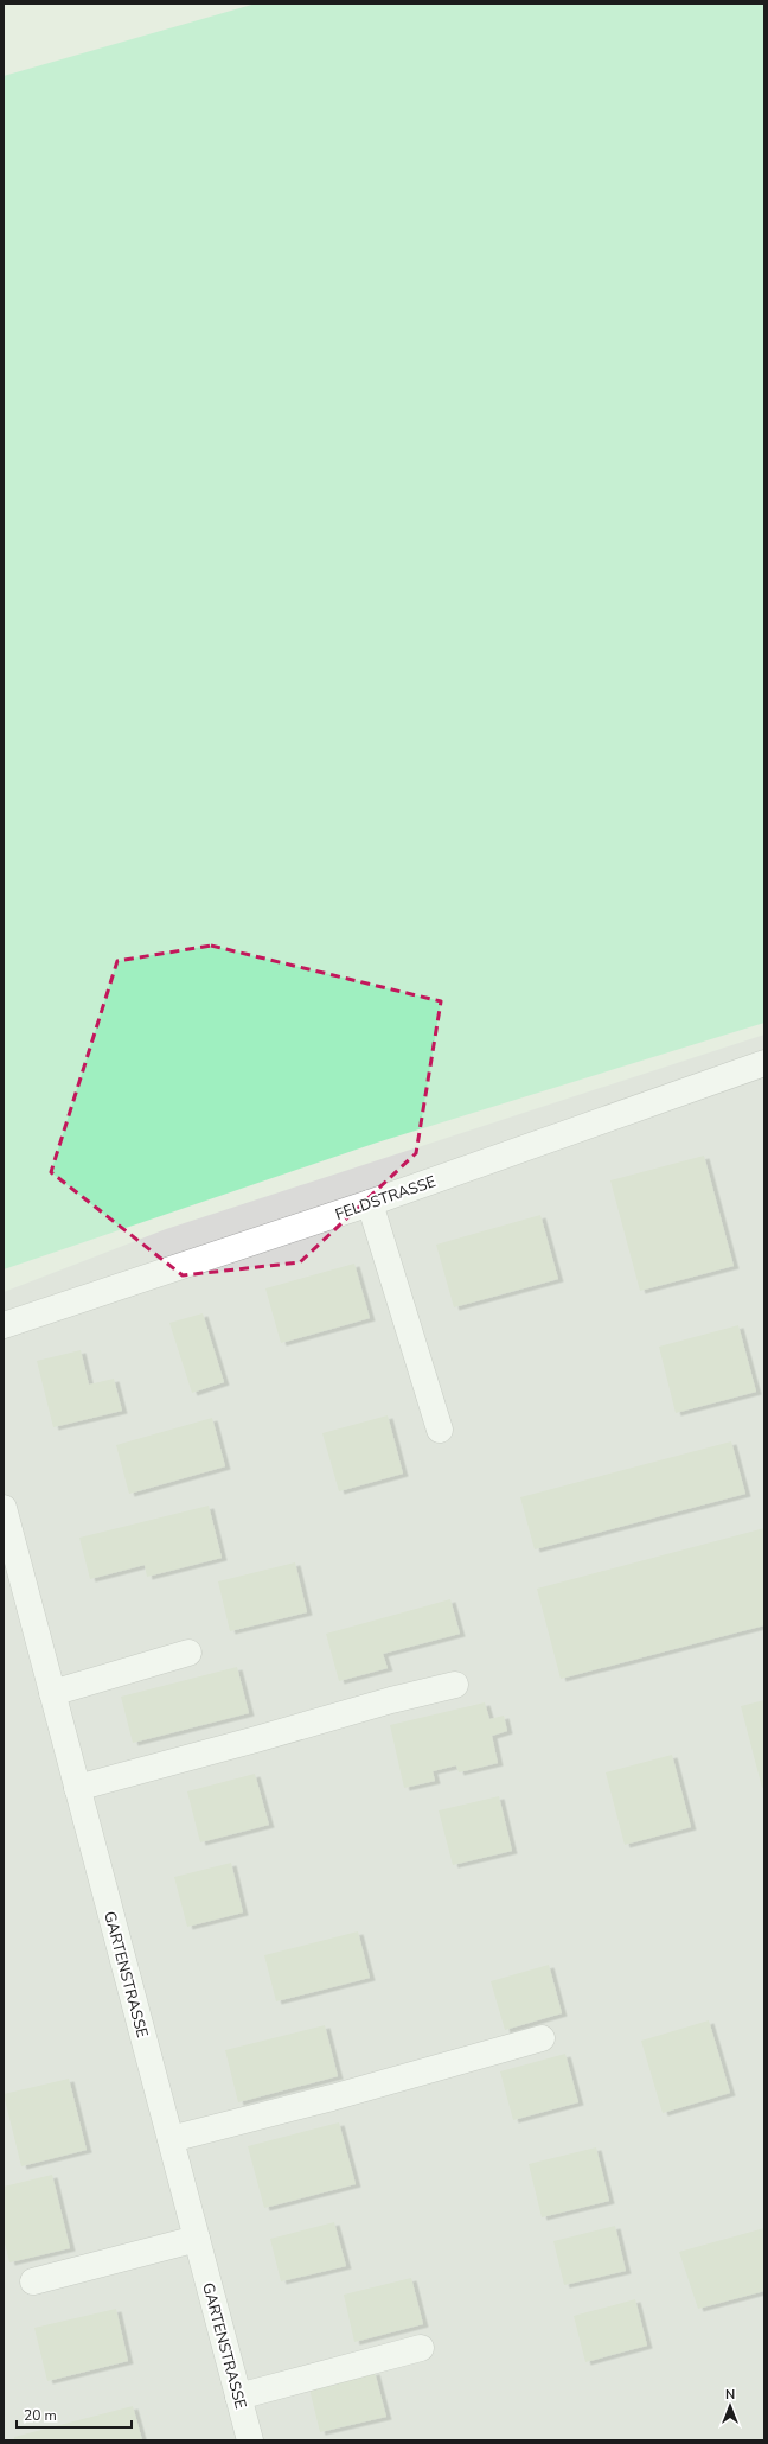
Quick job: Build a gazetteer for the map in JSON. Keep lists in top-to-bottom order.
{
  "streets": {
    "street": ["FELDSTRASSE", "GARTENSTRASSE"]
  },
  "scale_bar": "20 m",
  "north": "top"
}
